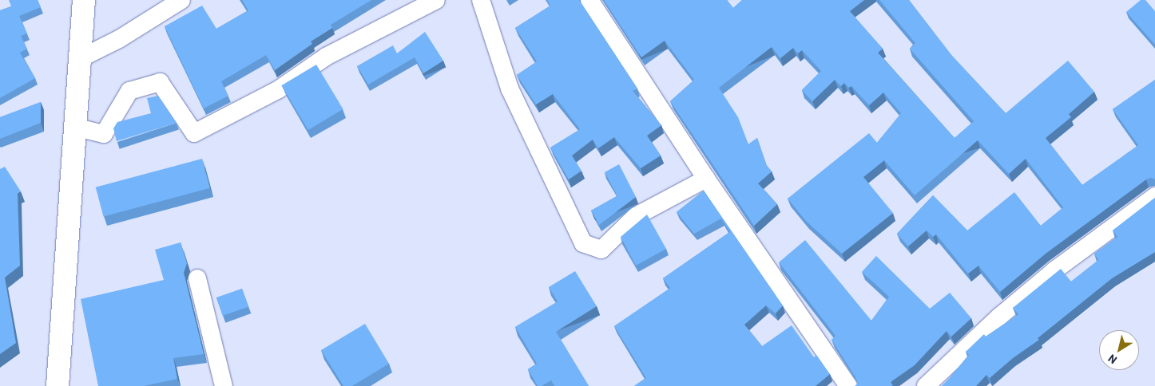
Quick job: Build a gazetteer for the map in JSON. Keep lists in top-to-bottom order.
{
  "north": "bottom left"
}
